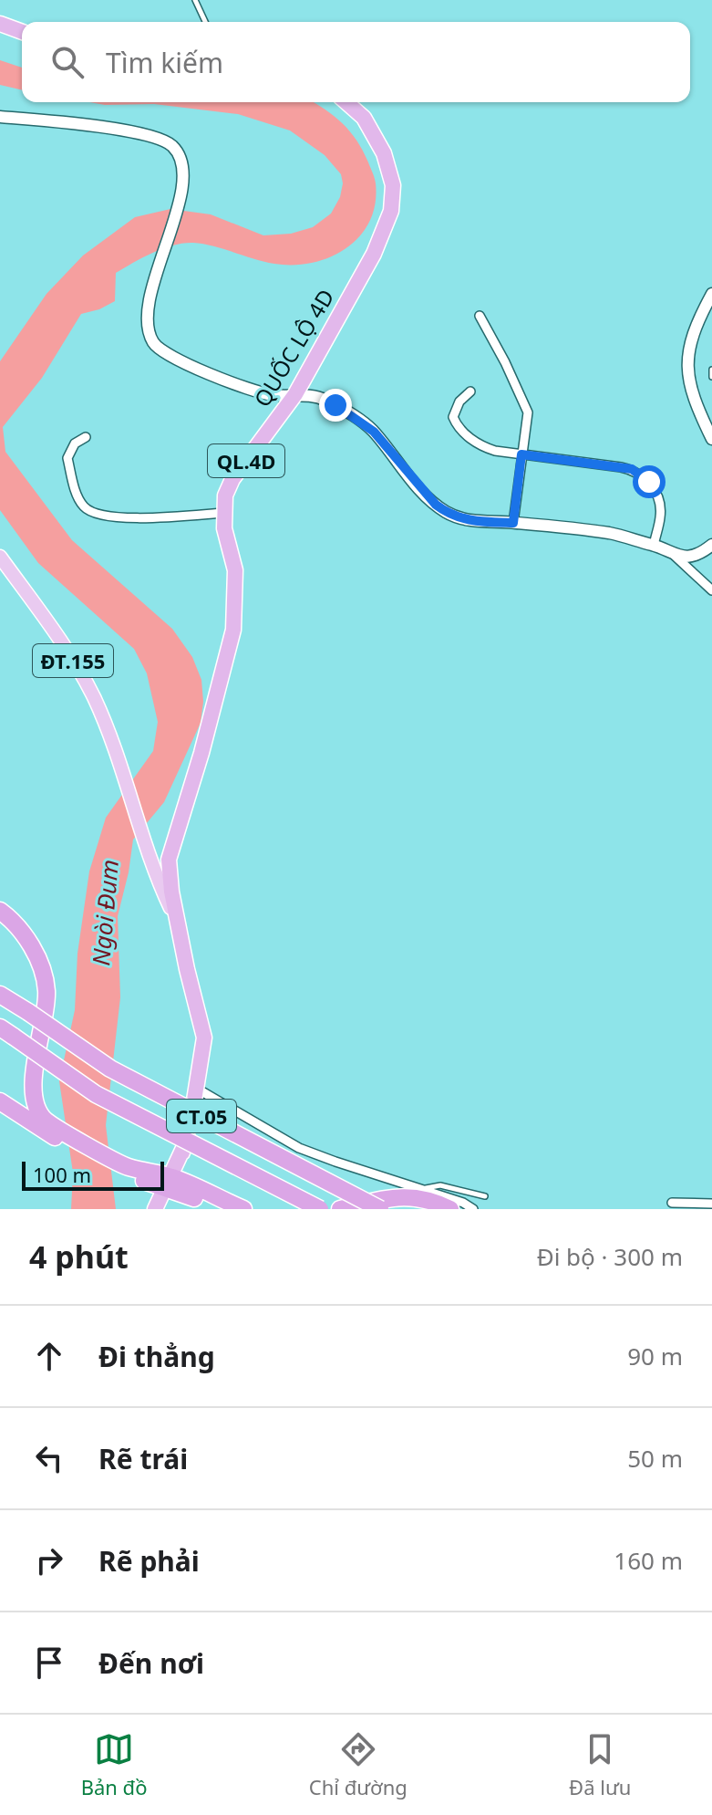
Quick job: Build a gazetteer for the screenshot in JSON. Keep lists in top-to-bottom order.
{
  "streets": {
    "highway": ["QUỐC LỘ 4D", "QL.4D", "CT.05"],
    "main road": ["ĐT.155"]
  },
  "crossings": [
    ["QUỐC LỘ 4D", "ĐT.155"]
  ],
  "water": ["Ngòi Đum"],
  "scale_bar": "100 m",
  "page": {
    "search": "Tìm kiếm",
    "scale": "100 m",
    "heading": ["4 phút", "Đi bộ · 300 m"],
    "list": [
      ["Đi thẳng", "90 m"],
      ["Rẽ trái", "50 m"],
      ["Rẽ phải", "160 m"],
      "Đến nơi"
    ],
    "nav": ["Bản đồ", "Chỉ đường", "Đã lưu"]
  }
}
